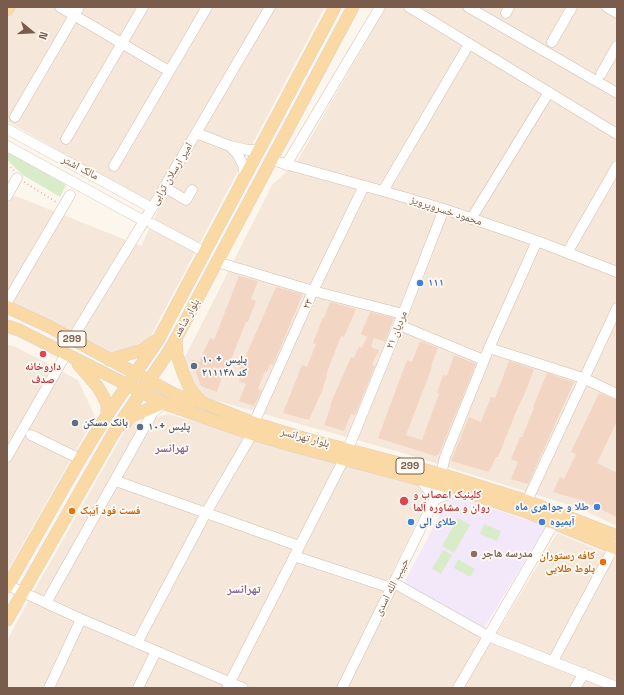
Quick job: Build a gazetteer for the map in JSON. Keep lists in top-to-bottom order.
{
  "streets": {
    "main road": ["بلوار شاهد", "299", "بلوار تهرانسر"],
    "street": [
      "مالک اشتر",
      "امیر ارسلان ترابی",
      "محمود خسروپرویز",
      "۲۳",
      "۲۱ مردیان",
      "حبیب الله اسدی"
    ]
  },
  "crossings": [
    ["مالک اشتر", "امیر ارسلان ترابی"],
    ["مالک اشتر", "بلوار شاهد"],
    ["امیر ارسلان ترابی", "بلوار تهرانسر"],
    ["محمود خسروپرویز", "۲۳"],
    ["محمود خسروپرویز", "بلوار شاهد"],
    ["محمود خسروپرویز", "۲۱ مردیان"],
    ["محمود خسروپرویز", "حبیب الله اسدی"],
    ["۲۳", "بلوار تهرانسر"],
    ["بلوار شاهد", "بلوار تهرانسر"],
    ["۲۱ مردیان", "بلوار تهرانسر"],
    ["بلوار تهرانسر", "حبیب الله اسدی"]
  ],
  "districts": ["تهرانسر", "تهرانسر"],
  "places": [
    "۱۱۱",
    "داروخانه صدف",
    "پلیس + ۱۰ کد ۲۱۱۱۴۸",
    "بانک مسکن",
    "پلیس +۱۰",
    "کلینیک اعصاب و روان و مشاوره آلما",
    "طلا و جواهری ماه",
    "فست فود آیبک",
    "طلای الی",
    "آبمیوه",
    "مدرسه هاجر",
    "کافه رستوران يلوط طلایی"
  ],
  "north": "right"
}
